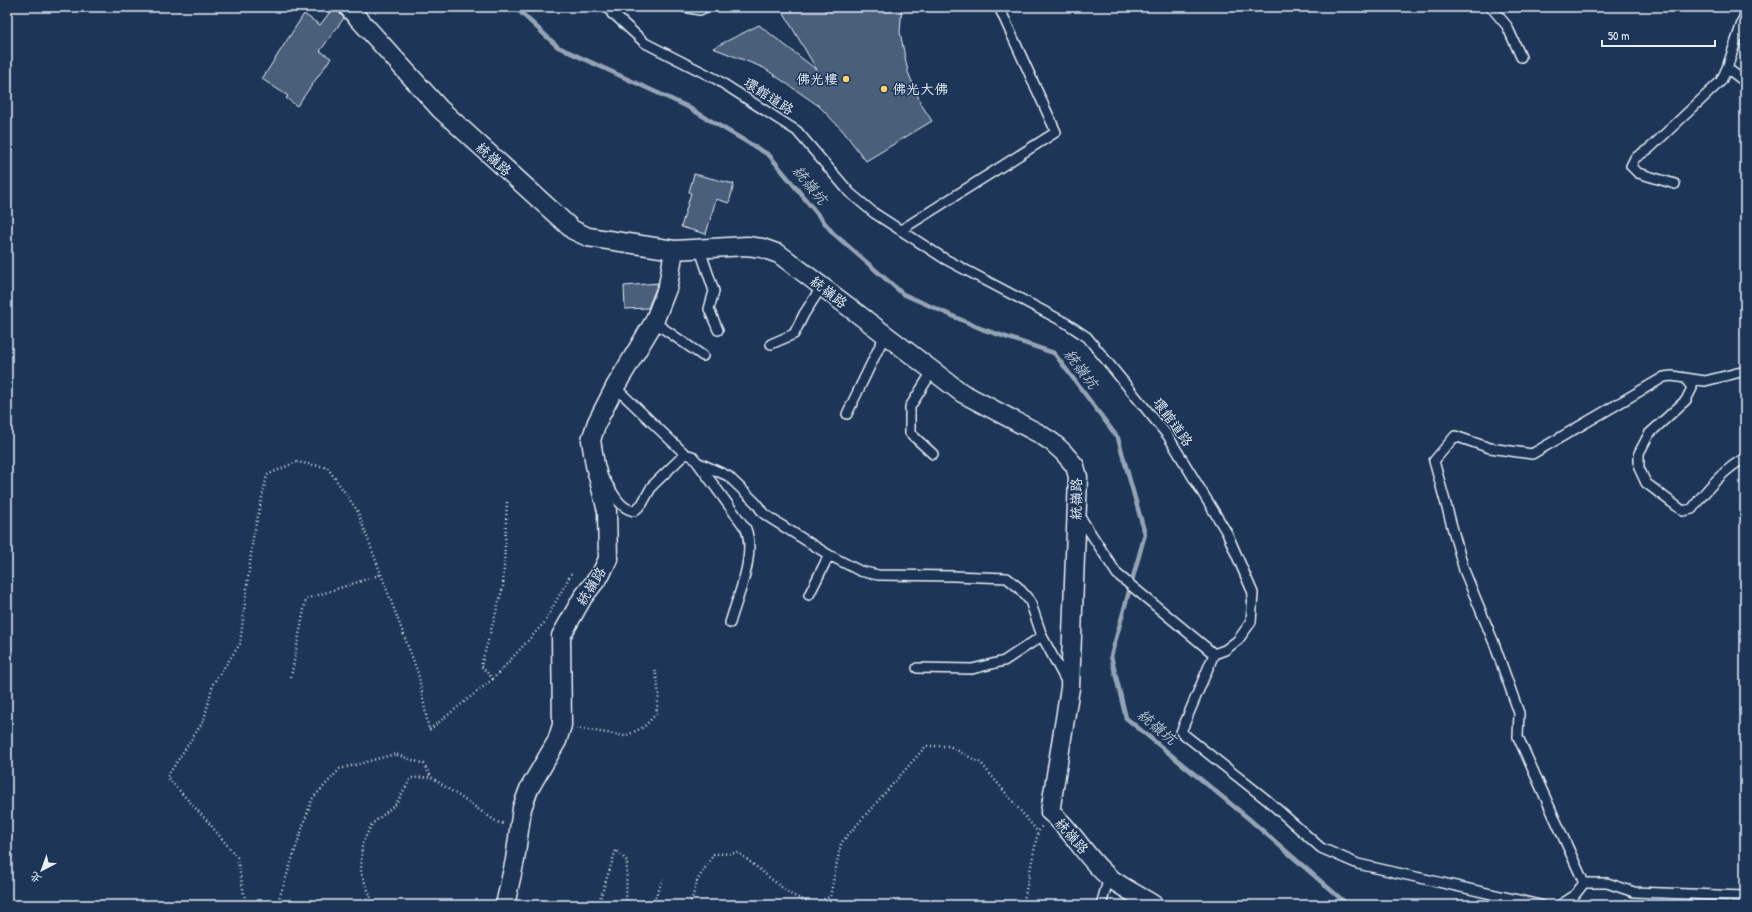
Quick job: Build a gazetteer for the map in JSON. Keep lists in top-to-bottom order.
{
  "streets": {
    "street": ["統嶺路"],
    "lane": ["環館道路"]
  },
  "water": ["統嶺坑"],
  "places": ["佛光樓", "佛光大佛"],
  "scale_bar": "50 m",
  "north": "bottom left"
}
